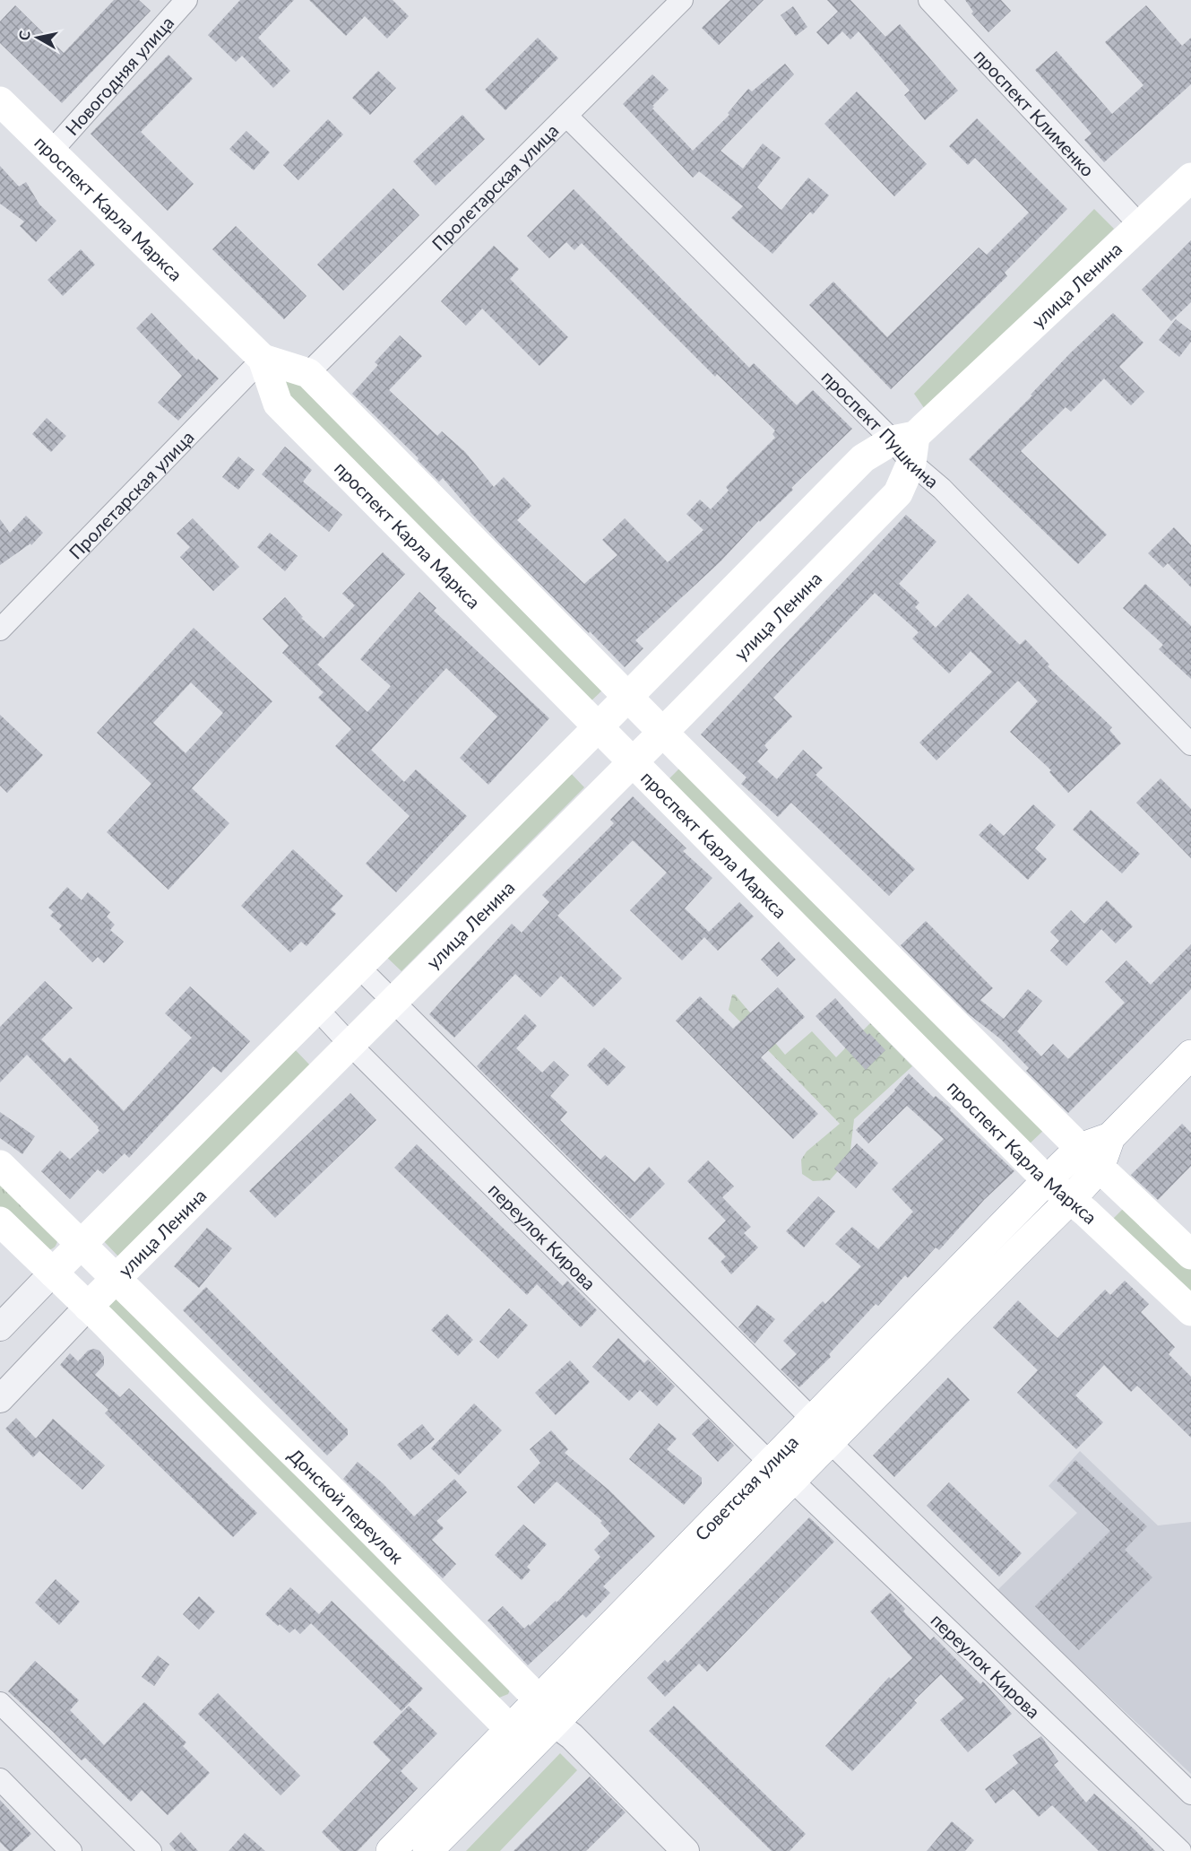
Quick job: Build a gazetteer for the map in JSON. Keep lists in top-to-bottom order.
{
  "streets": {
    "main road": [
      "проспект Карла Маркса",
      "улица Ленина",
      "Советская улица",
      "Донской переулок"
    ],
    "street": [
      "Новогодняя улица",
      "проспект Клименко",
      "Пролетарская улица",
      "проспект Пушкина",
      "переулок Кирова"
    ]
  },
  "crossings": [
    ["Новогодняя улица", "проспект Карла Маркса"],
    ["проспект Клименко", "улица Ленина"],
    ["Пролетарская улица", "проспект Карла Маркса"],
    ["Пролетарская улица", "проспект Пушкина"],
    ["проспект Карла Маркса", "улица Ленина"],
    ["проспект Карла Маркса", "Советская улица"],
    ["улица Ленина", "проспект Пушкина"],
    ["улица Ленина", "переулок Кирова"],
    ["улица Ленина", "Донской переулок"],
    ["переулок Кирова", "Советская улица"],
    ["Советская улица", "Донской переулок"]
  ],
  "north": "left"
}
